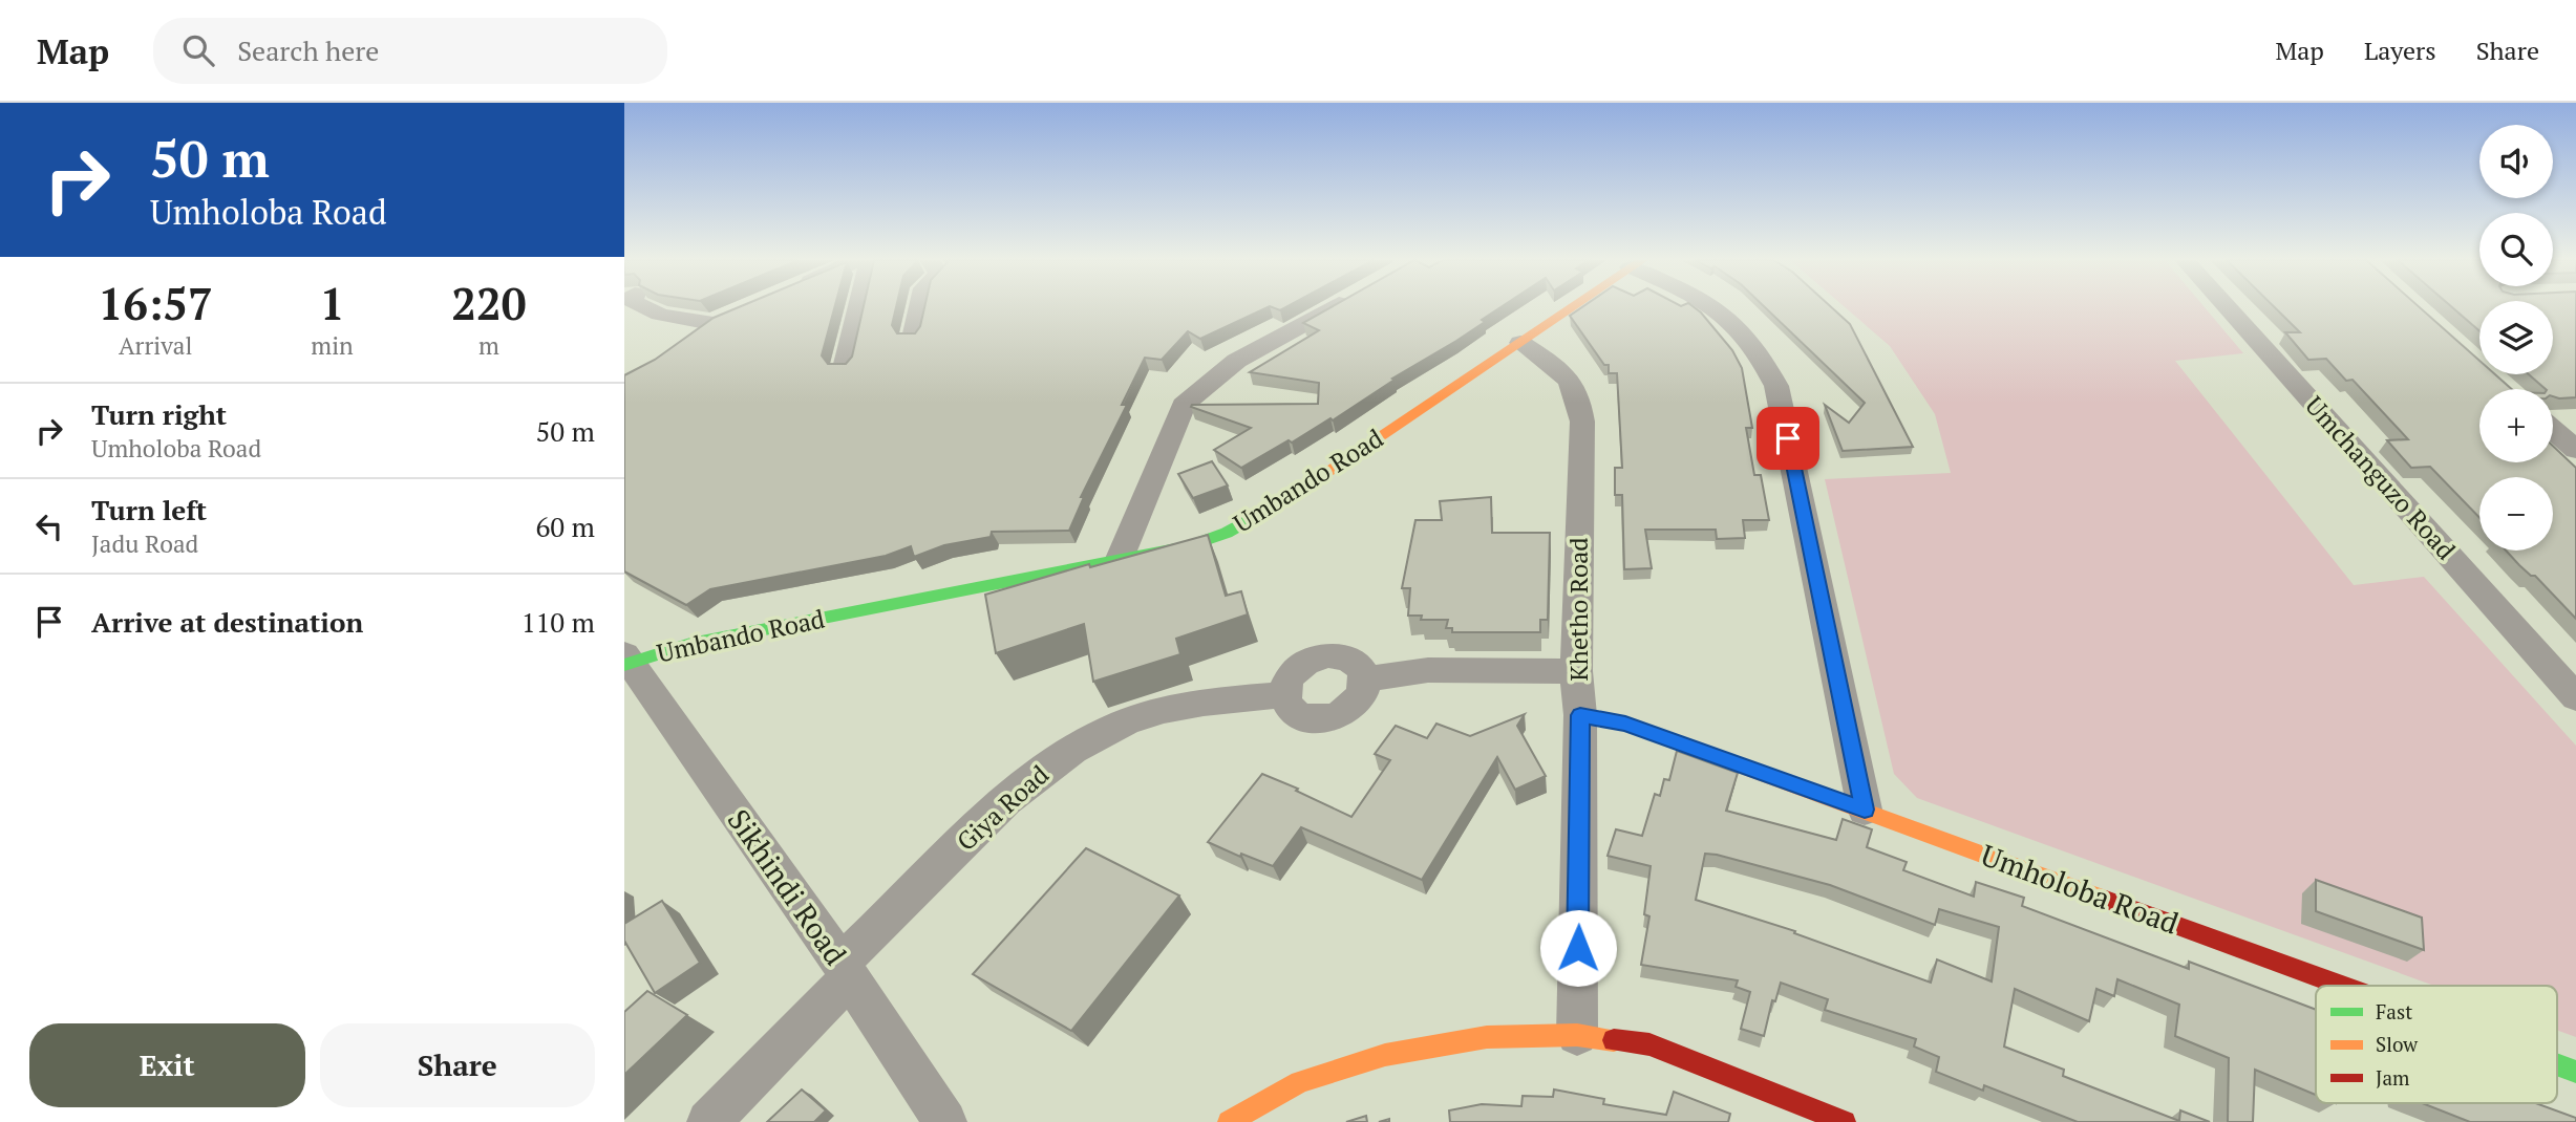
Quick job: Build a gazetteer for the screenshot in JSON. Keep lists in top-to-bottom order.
{
  "streets": {
    "street": [
      "Umchanguzo Road",
      "Umbando Road",
      "Khetho Road",
      "Giya Road",
      "Sikhindi Road",
      "Umholoba Road"
    ]
  },
  "crossings": [
    ["Umbando Road", "Khetho Road"],
    ["Umbando Road", "Sikhindi Road"],
    ["Khetho Road", "Umholoba Road"],
    ["Giya Road", "Sikhindi Road"]
  ],
  "legend": ["Fast", "Slow", "Jam"],
  "page": {
    "header": "Map",
    "search": "Search here",
    "nav": ["Map", "Layers", "Share"],
    "turn": ["50 m", "Umholoba Road"],
    "map_buttons": ["+", "−"],
    "eta": [
      "16:57",
      "Arrival",
      "1",
      "min",
      "220",
      "m"
    ],
    "list": [
      {
        "name": "Turn right",
        "note": "Umholoba Road",
        "value": "50 m"
      },
      {
        "name": "Turn left",
        "note": "Jadu Road",
        "value": "60 m"
      },
      {
        "name": "Arrive at destination",
        "value": "110 m"
      }
    ],
    "buttons": ["Exit", "Share"]
  }
}
